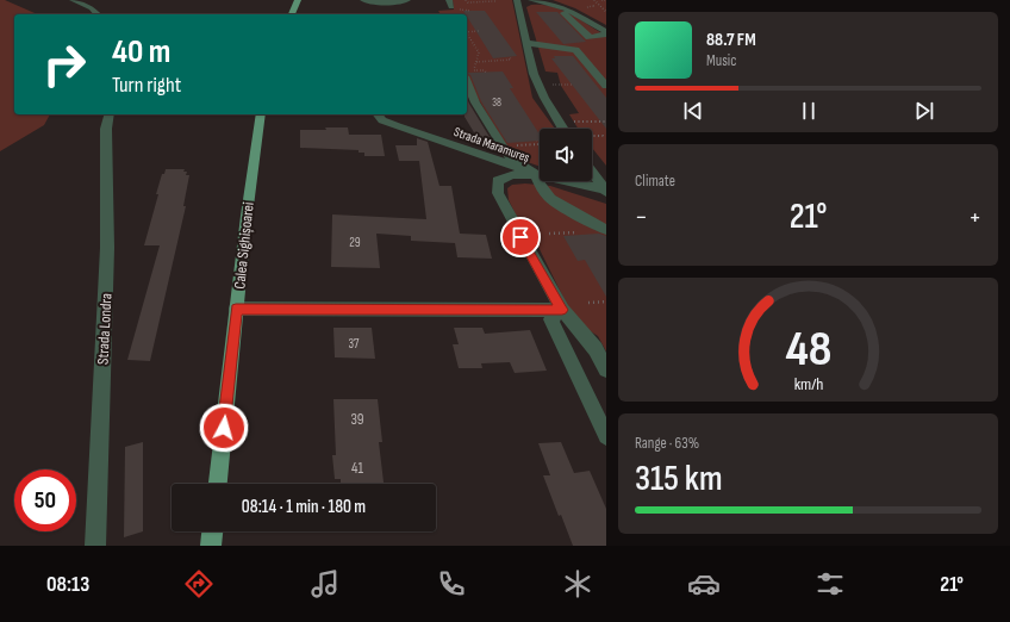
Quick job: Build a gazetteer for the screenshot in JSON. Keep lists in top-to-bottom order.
{
  "streets": {
    "main road": ["Calea Sighișoarei"],
    "street": ["Strada Maramureș", "Strada Londra"]
  },
  "house_numbers": [
    "38",
    "29",
    "37",
    "39",
    "41"
  ],
  "page": {
    "turn": ["40 m", "Turn right"],
    "song": ["88.7 FM", "Music"],
    "tile": [
      "Climate",
      ["Range · 63%", "315 km"]
    ],
    "heat": ["−", "21°", "+"],
    "limit": "50",
    "trip": "08:14 · 1 min · 180 m",
    "tabs": ["08:13", "21°"],
    "gauge": ["48", "km/h"]
  }
}
